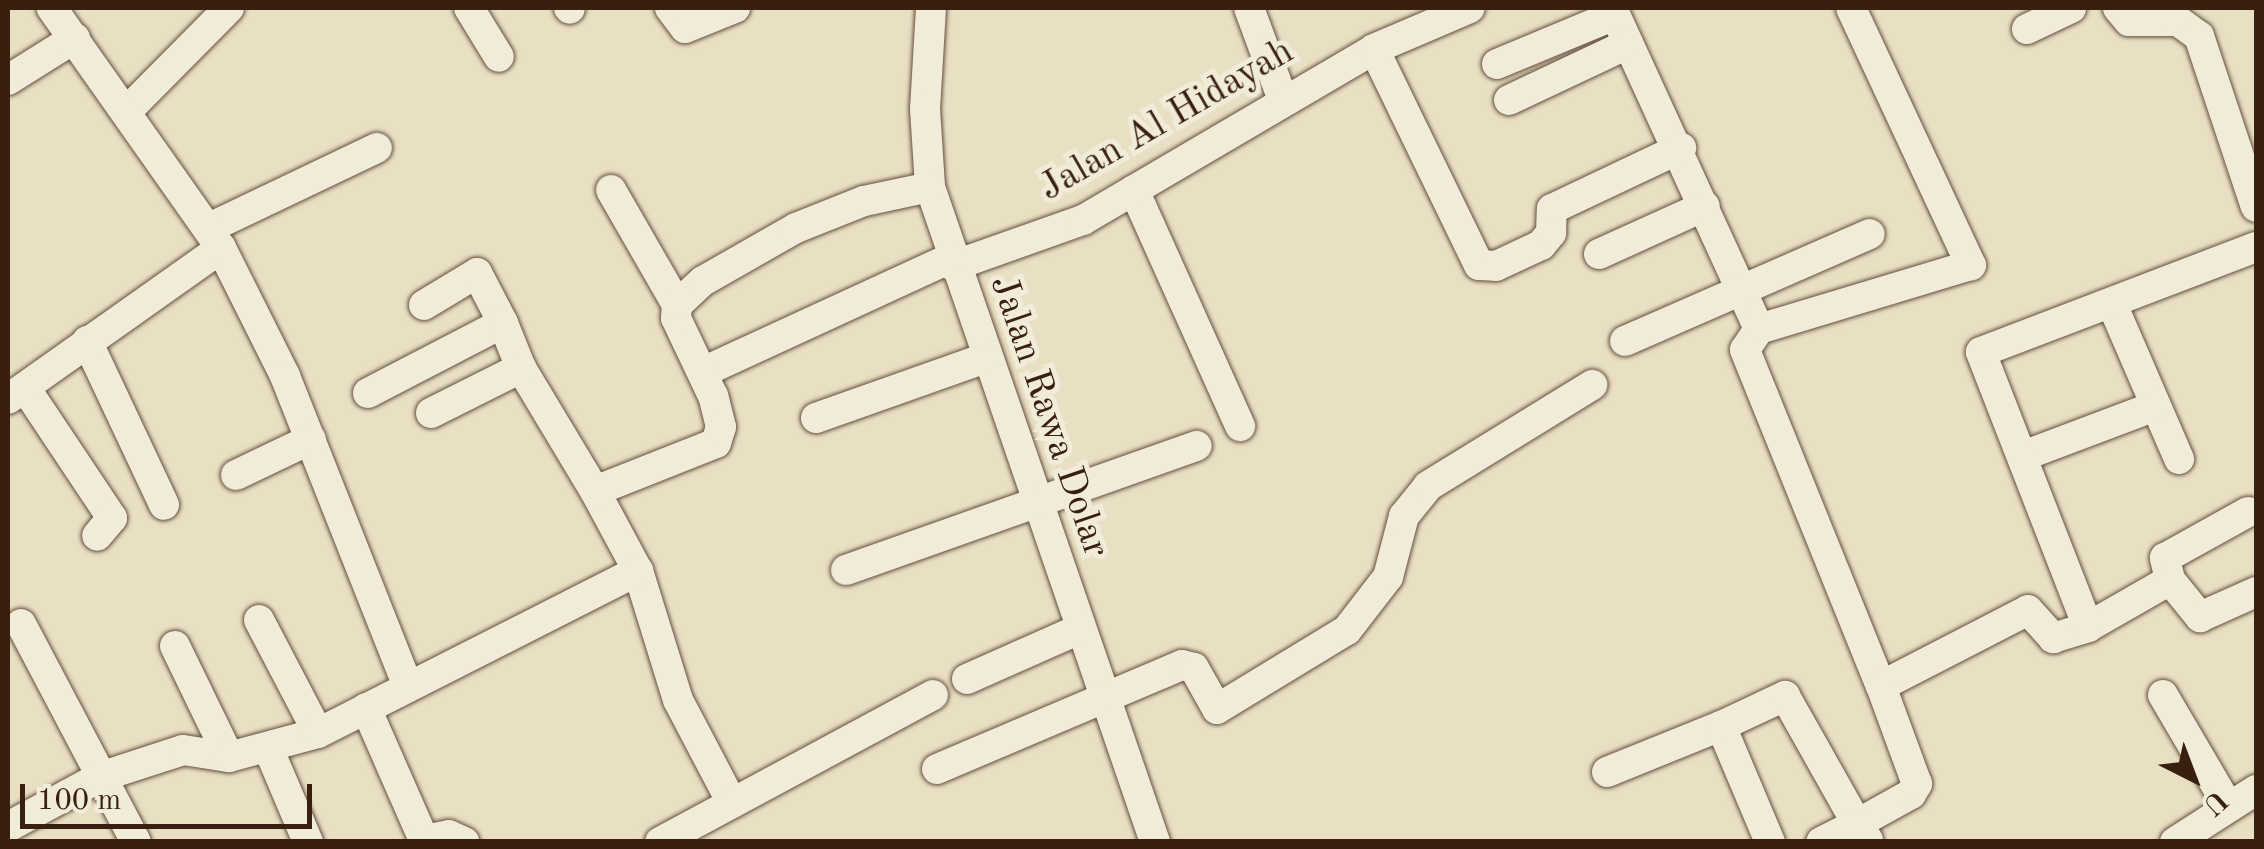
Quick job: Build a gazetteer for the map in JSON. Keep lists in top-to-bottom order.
{
  "streets": {
    "street": ["Jalan Al Hidayah", "Jalan Rawa Dolar"]
  },
  "crossings": [
    ["Jalan Al Hidayah", "Jalan Rawa Dolar"]
  ],
  "scale_bar": "100 m",
  "north": "bottom right"
}
